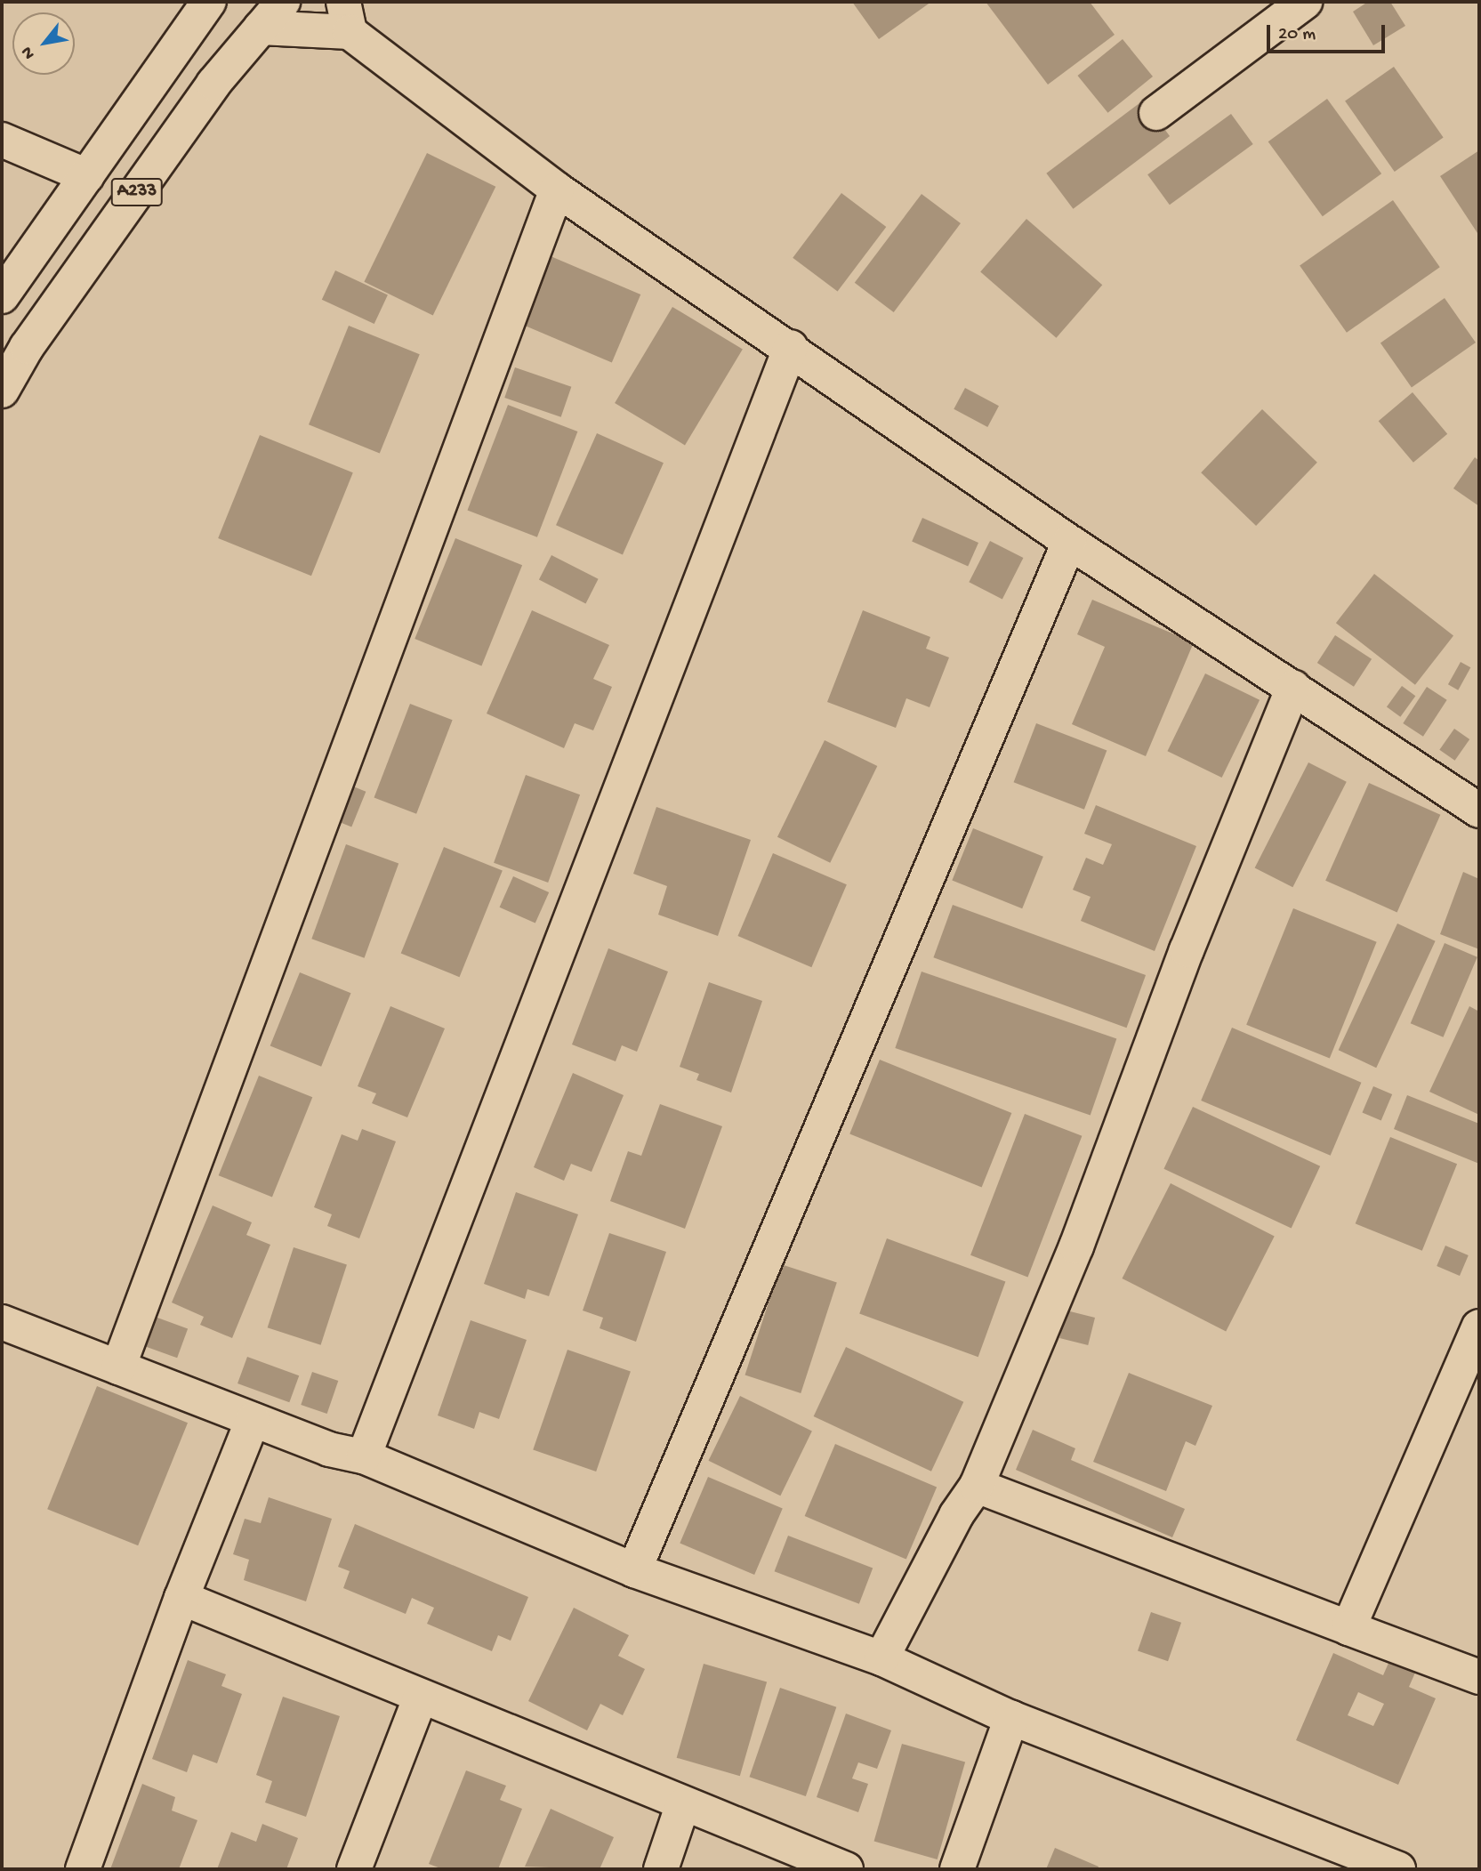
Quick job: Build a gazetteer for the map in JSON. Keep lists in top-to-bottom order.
{
  "streets": {
    "main road": ["A233"]
  },
  "scale_bar": "20 m",
  "north": "bottom left"
}
